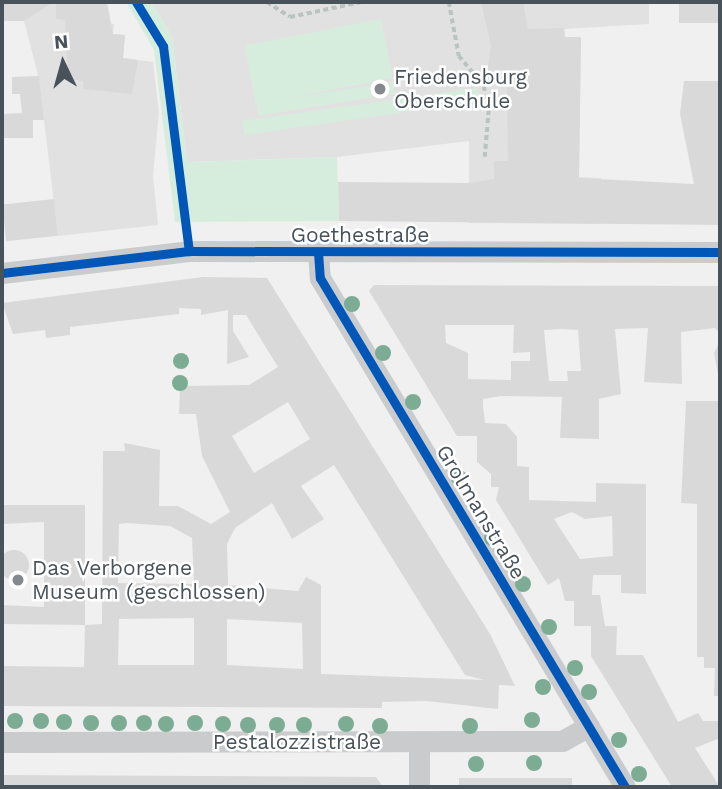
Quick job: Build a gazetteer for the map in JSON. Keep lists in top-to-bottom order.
{
  "streets": {
    "street": ["Goethestraße", "Grolmanstraße", "Pestalozzistraße"]
  },
  "crossings": [
    ["Goethestraße", "Grolmanstraße"],
    ["Grolmanstraße", "Pestalozzistraße"]
  ],
  "places": ["Friedensburg Oberschule", "Das Verborgene Museum (geschlossen)"],
  "north": "top"
}
